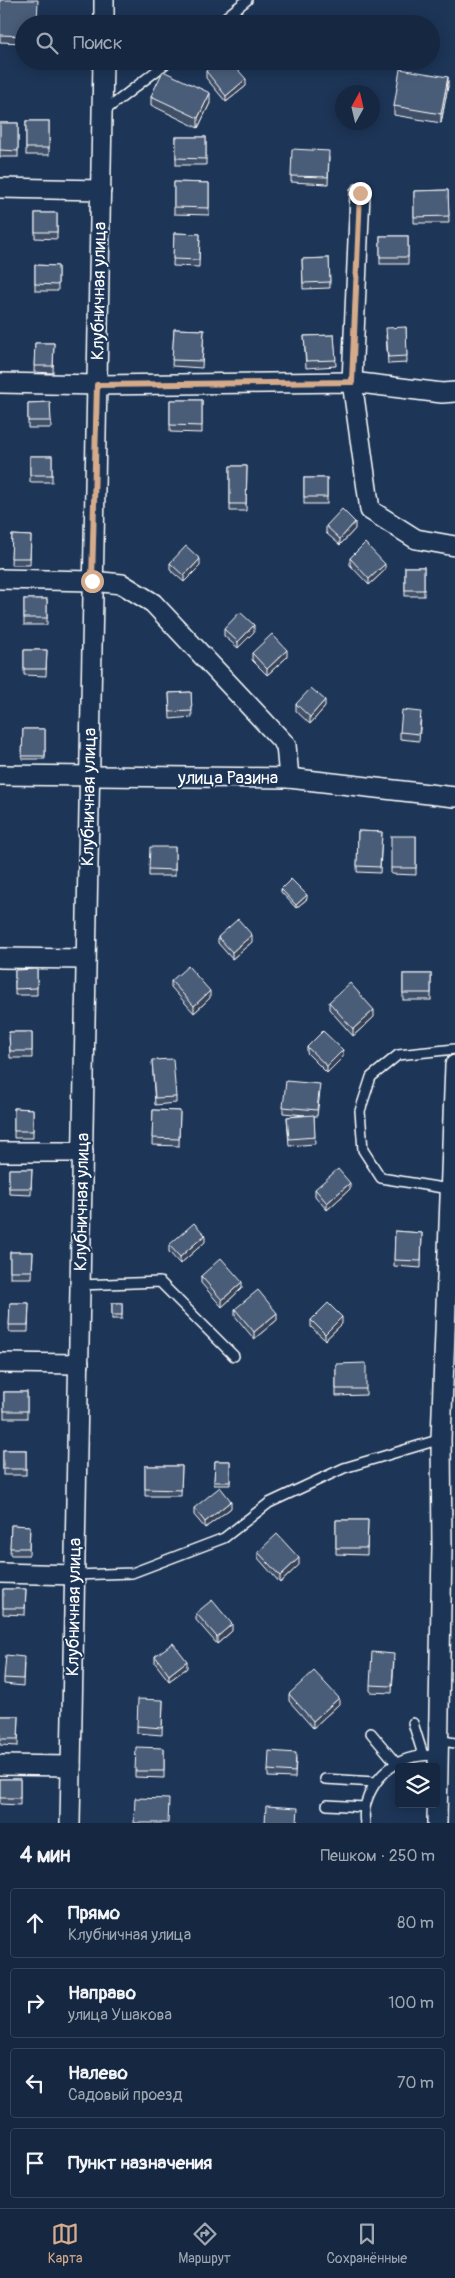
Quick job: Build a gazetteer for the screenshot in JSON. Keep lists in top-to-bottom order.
{
  "streets": {
    "street": ["Клубничная улица", "улица Разина"]
  },
  "crossings": [
    ["Клубничная улица", "улица Разина"]
  ],
  "north": "top",
  "page": {
    "search": "Поиск",
    "heading": ["4 мин", "Пешком · 250 m"],
    "list": [
      ["Прямо", "Клубничная улица", "80 m"],
      ["Направо", "улица Ушакова", "100 m"],
      ["Налево", "Садовый проезд", "70 m"],
      "Пункт назначения"
    ],
    "nav": ["Карта", "Маршрут", "Сохранённые"]
  }
}
